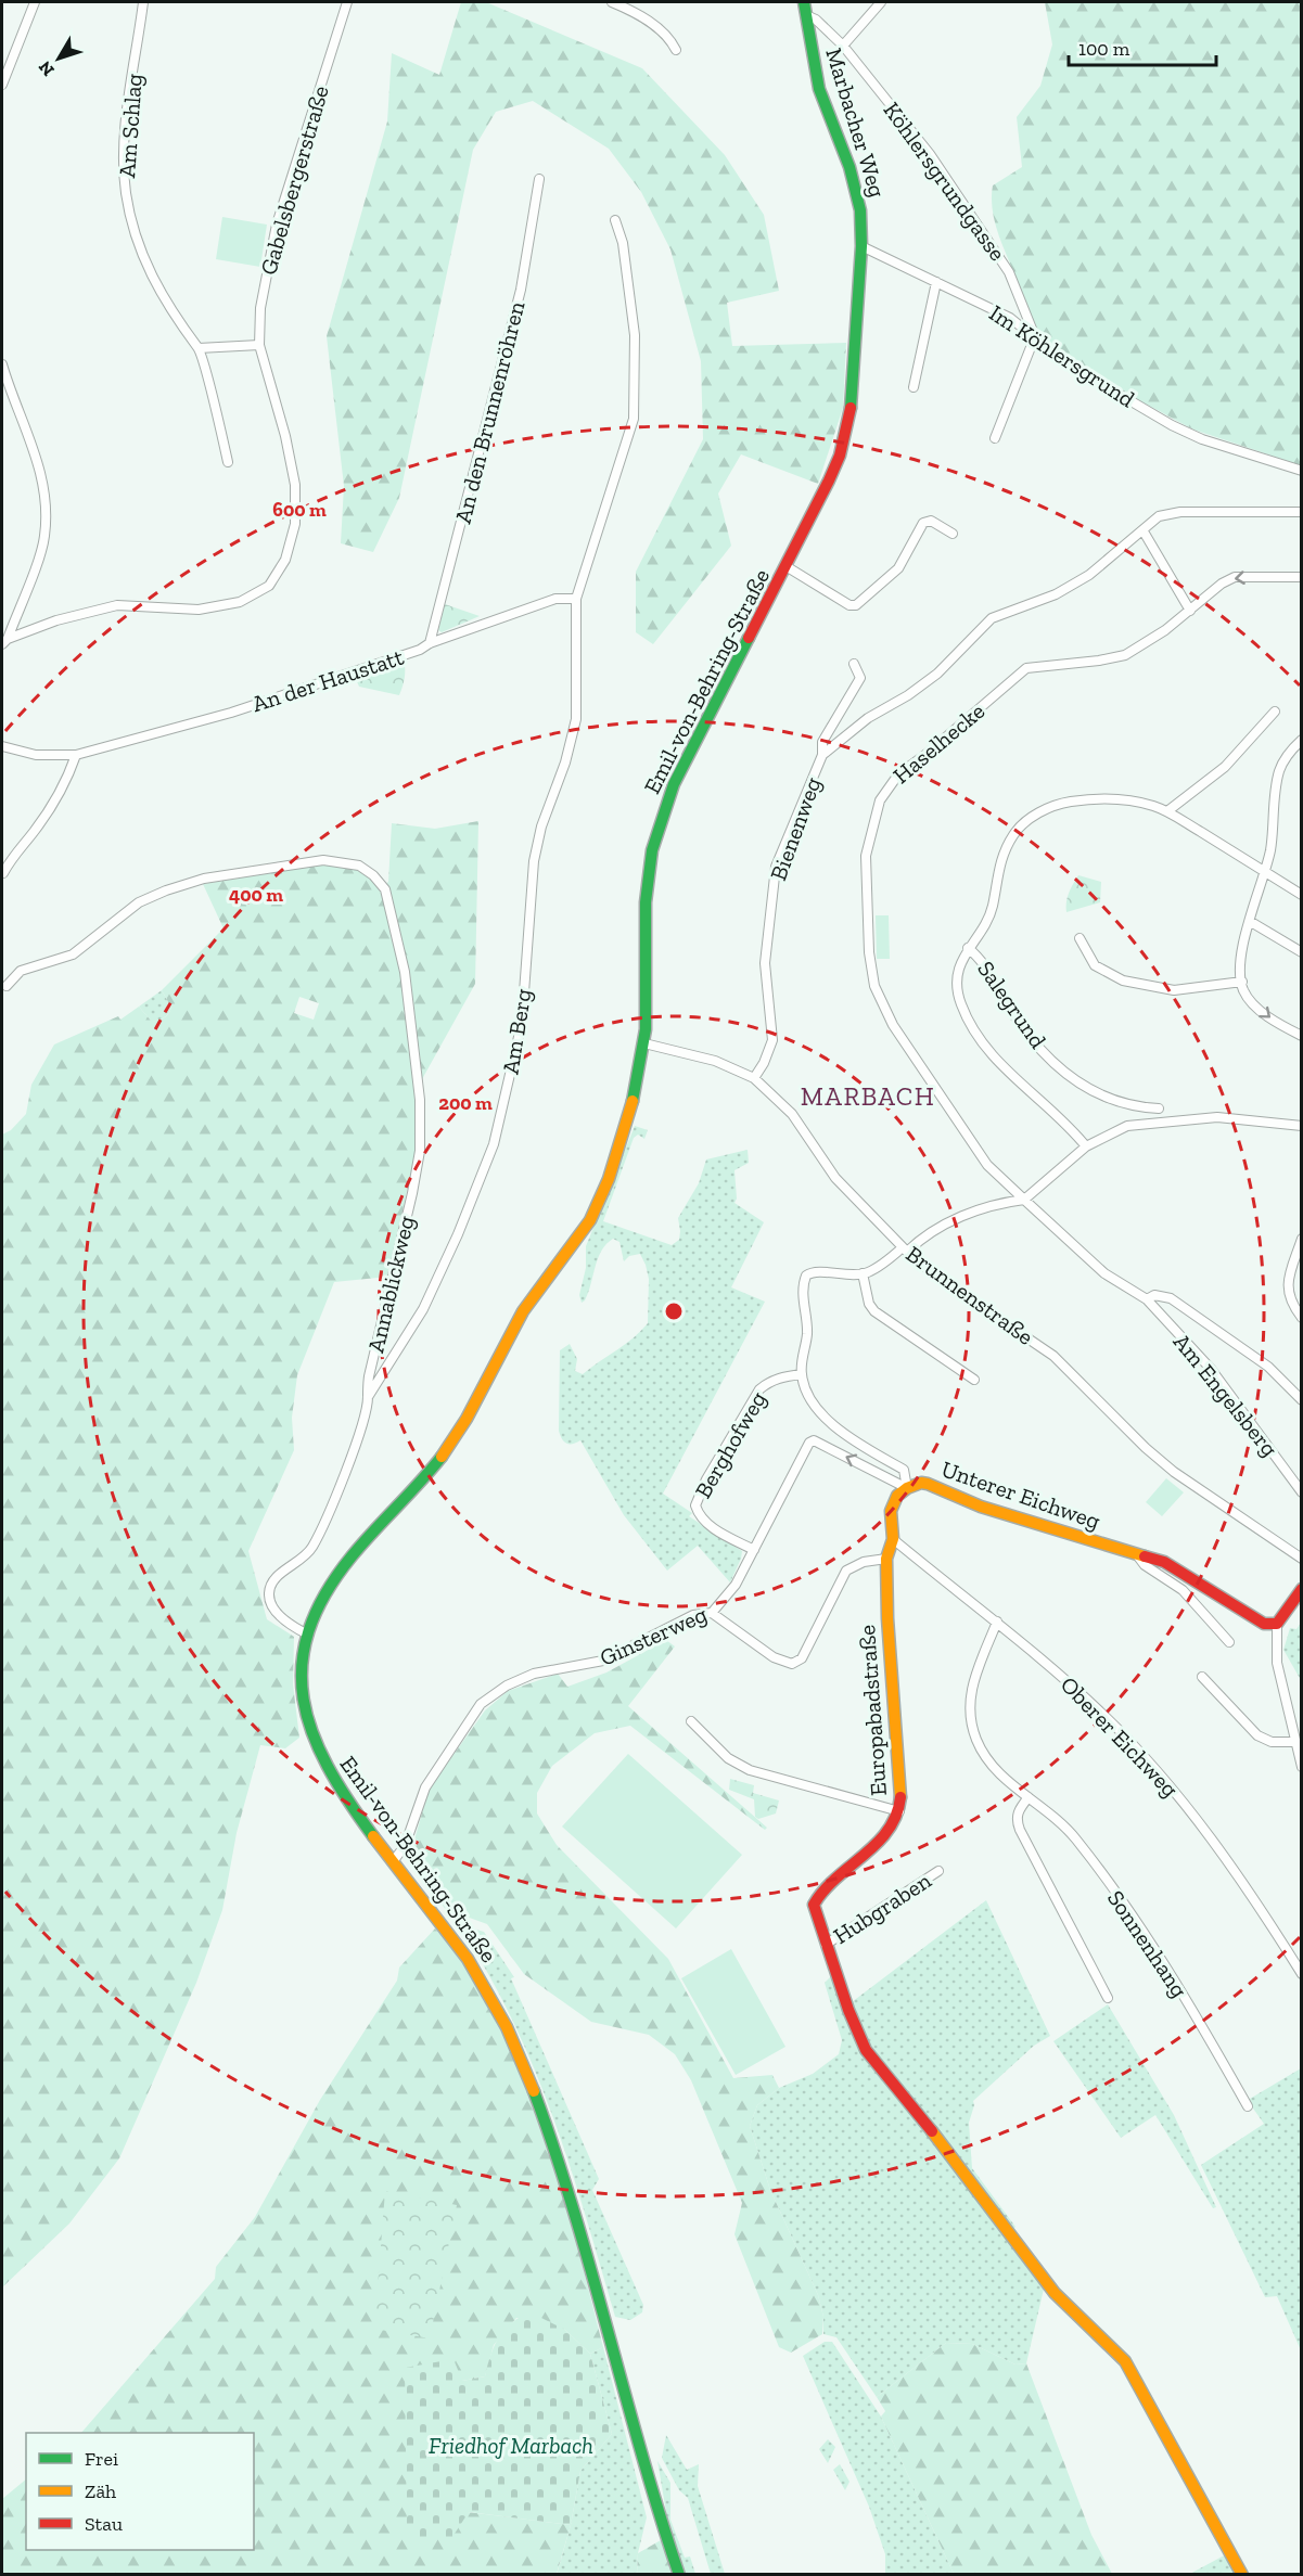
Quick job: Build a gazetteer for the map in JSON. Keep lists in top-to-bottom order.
{
  "streets": {
    "main road": [
      "Marbacher Weg",
      "Emil-von-Behring-Straße",
      "Unterer Eichweg",
      "Europabadstraße"
    ],
    "street": [
      "Am Schlag",
      "Gabelsbergerstraße",
      "Köhlersgrundgasse",
      "Im Köhlersgrund",
      "An den Brunnenröhren",
      "An der Haustatt",
      "Haselhecke",
      "Bienenweg",
      "Salegrund",
      "Am Berg",
      "Annablickweg",
      "Brunnenstraße",
      "Am Engelsberg",
      "Berghofweg",
      "Ginsterweg",
      "Oberer Eichweg",
      "Hubgraben",
      "Sonnenhang"
    ]
  },
  "crossings": [
    ["Marbacher Weg", "Köhlersgrundgasse"],
    ["Marbacher Weg", "Im Köhlersgrund"],
    ["Marbacher Weg", "Emil-von-Behring-Straße"],
    ["Köhlersgrundgasse", "Im Köhlersgrund"],
    ["An den Brunnenröhren", "An der Haustatt"],
    ["An der Haustatt", "Am Berg"],
    ["Emil-von-Behring-Straße", "Annablickweg"],
    ["Emil-von-Behring-Straße", "Brunnenstraße"],
    ["Emil-von-Behring-Straße", "Ginsterweg"],
    ["Haselhecke", "Am Engelsberg"],
    ["Bienenweg", "Brunnenstraße"],
    ["Am Berg", "Annablickweg"],
    ["Berghofweg", "Ginsterweg"],
    ["Unterer Eichweg", "Ginsterweg"],
    ["Unterer Eichweg", "Europabadstraße"],
    ["Unterer Eichweg", "Oberer Eichweg"],
    ["Europabadstraße", "Oberer Eichweg"],
    ["Europabadstraße", "Hubgraben"],
    ["Oberer Eichweg", "Sonnenhang"]
  ],
  "districts": ["MARBACH"],
  "parks": ["Friedhof Marbach"],
  "legend": ["Frei", "Zäh", "Stau"],
  "scale_bar": "100 m",
  "north": "bottom left",
  "rings": ["600 m", "400 m", "200 m"]
}
